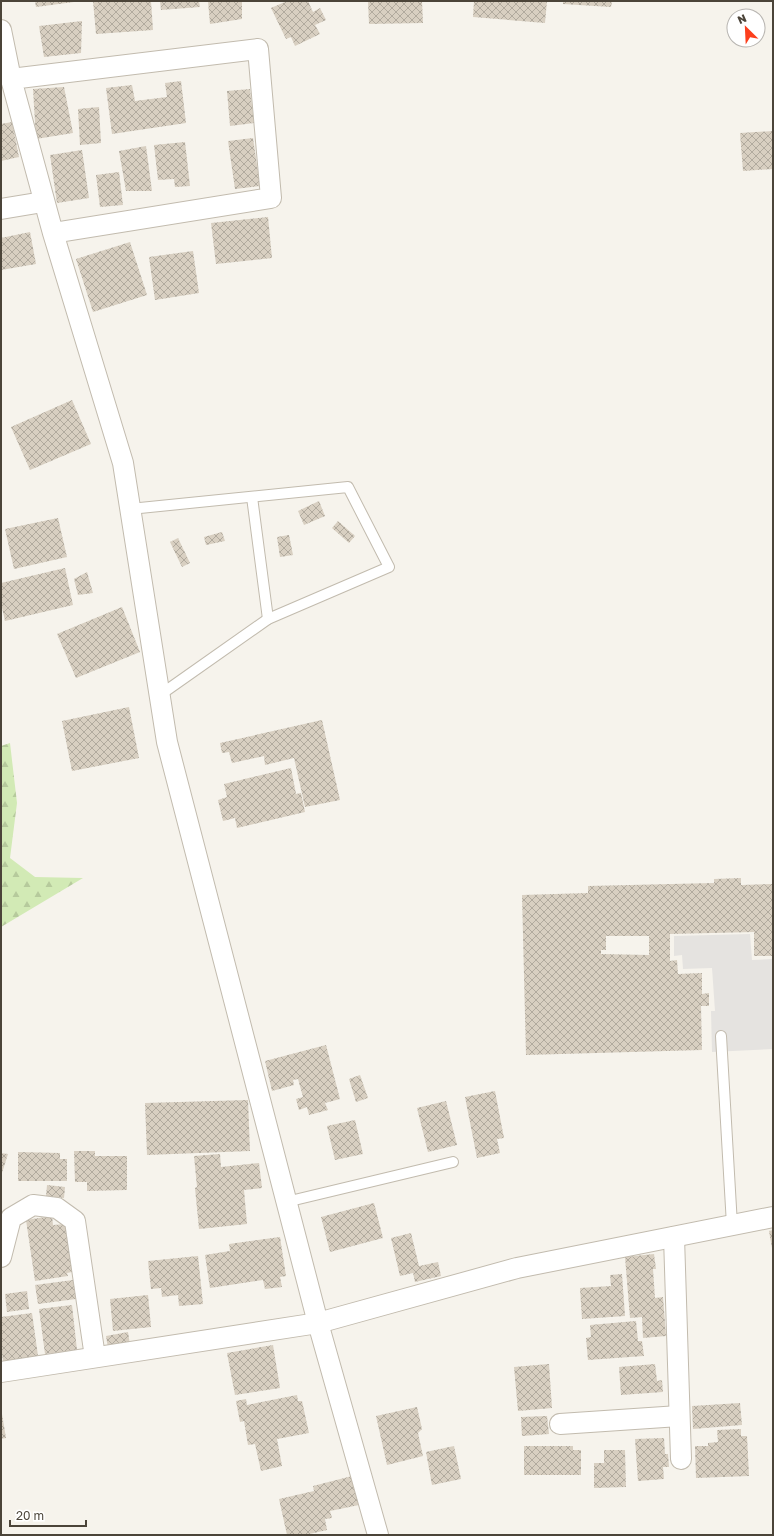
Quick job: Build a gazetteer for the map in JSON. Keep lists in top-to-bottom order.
{
  "scale_bar": "20 m",
  "north": "top left"
}
